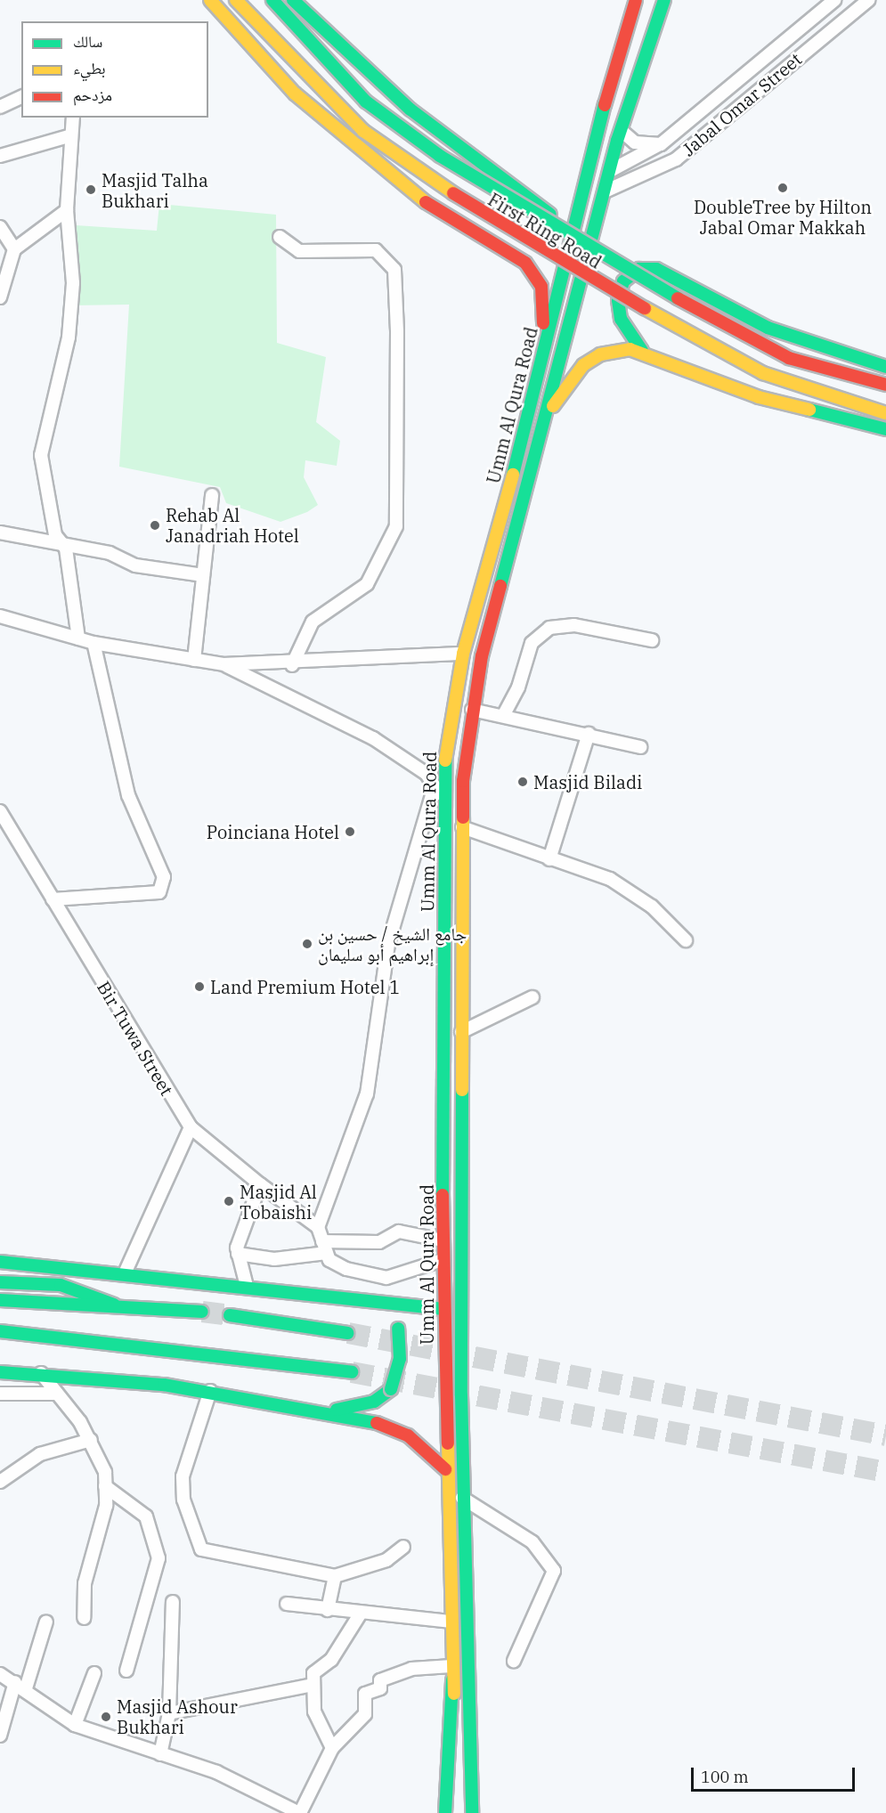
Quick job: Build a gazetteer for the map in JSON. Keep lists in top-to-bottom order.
{
  "streets": {
    "main road": ["First Ring Road", "Umm Al Qura Road"],
    "street": ["Jabal Omar Street", "Bir Tuwa Street"]
  },
  "crossings": [
    ["Jabal Omar Street", "Umm Al Qura Road"]
  ],
  "places": [
    "DoubleTree by Hilton Jabal Omar Makkah",
    "Masjid Talha Bukhari",
    "Rehab Al Janadriah Hotel",
    "Masjid Biladi",
    "Poinciana Hotel",
    "جامع الشيخ / حسين بن إبراهيم أبو سليمان",
    "Land Premium Hotel 1",
    "Masjid Al Tobaishi",
    "Masjid Ashour Bukhari"
  ],
  "legend": ["سالك", "بطيء", "مزدحم"],
  "scale_bar": "100 m"
}
